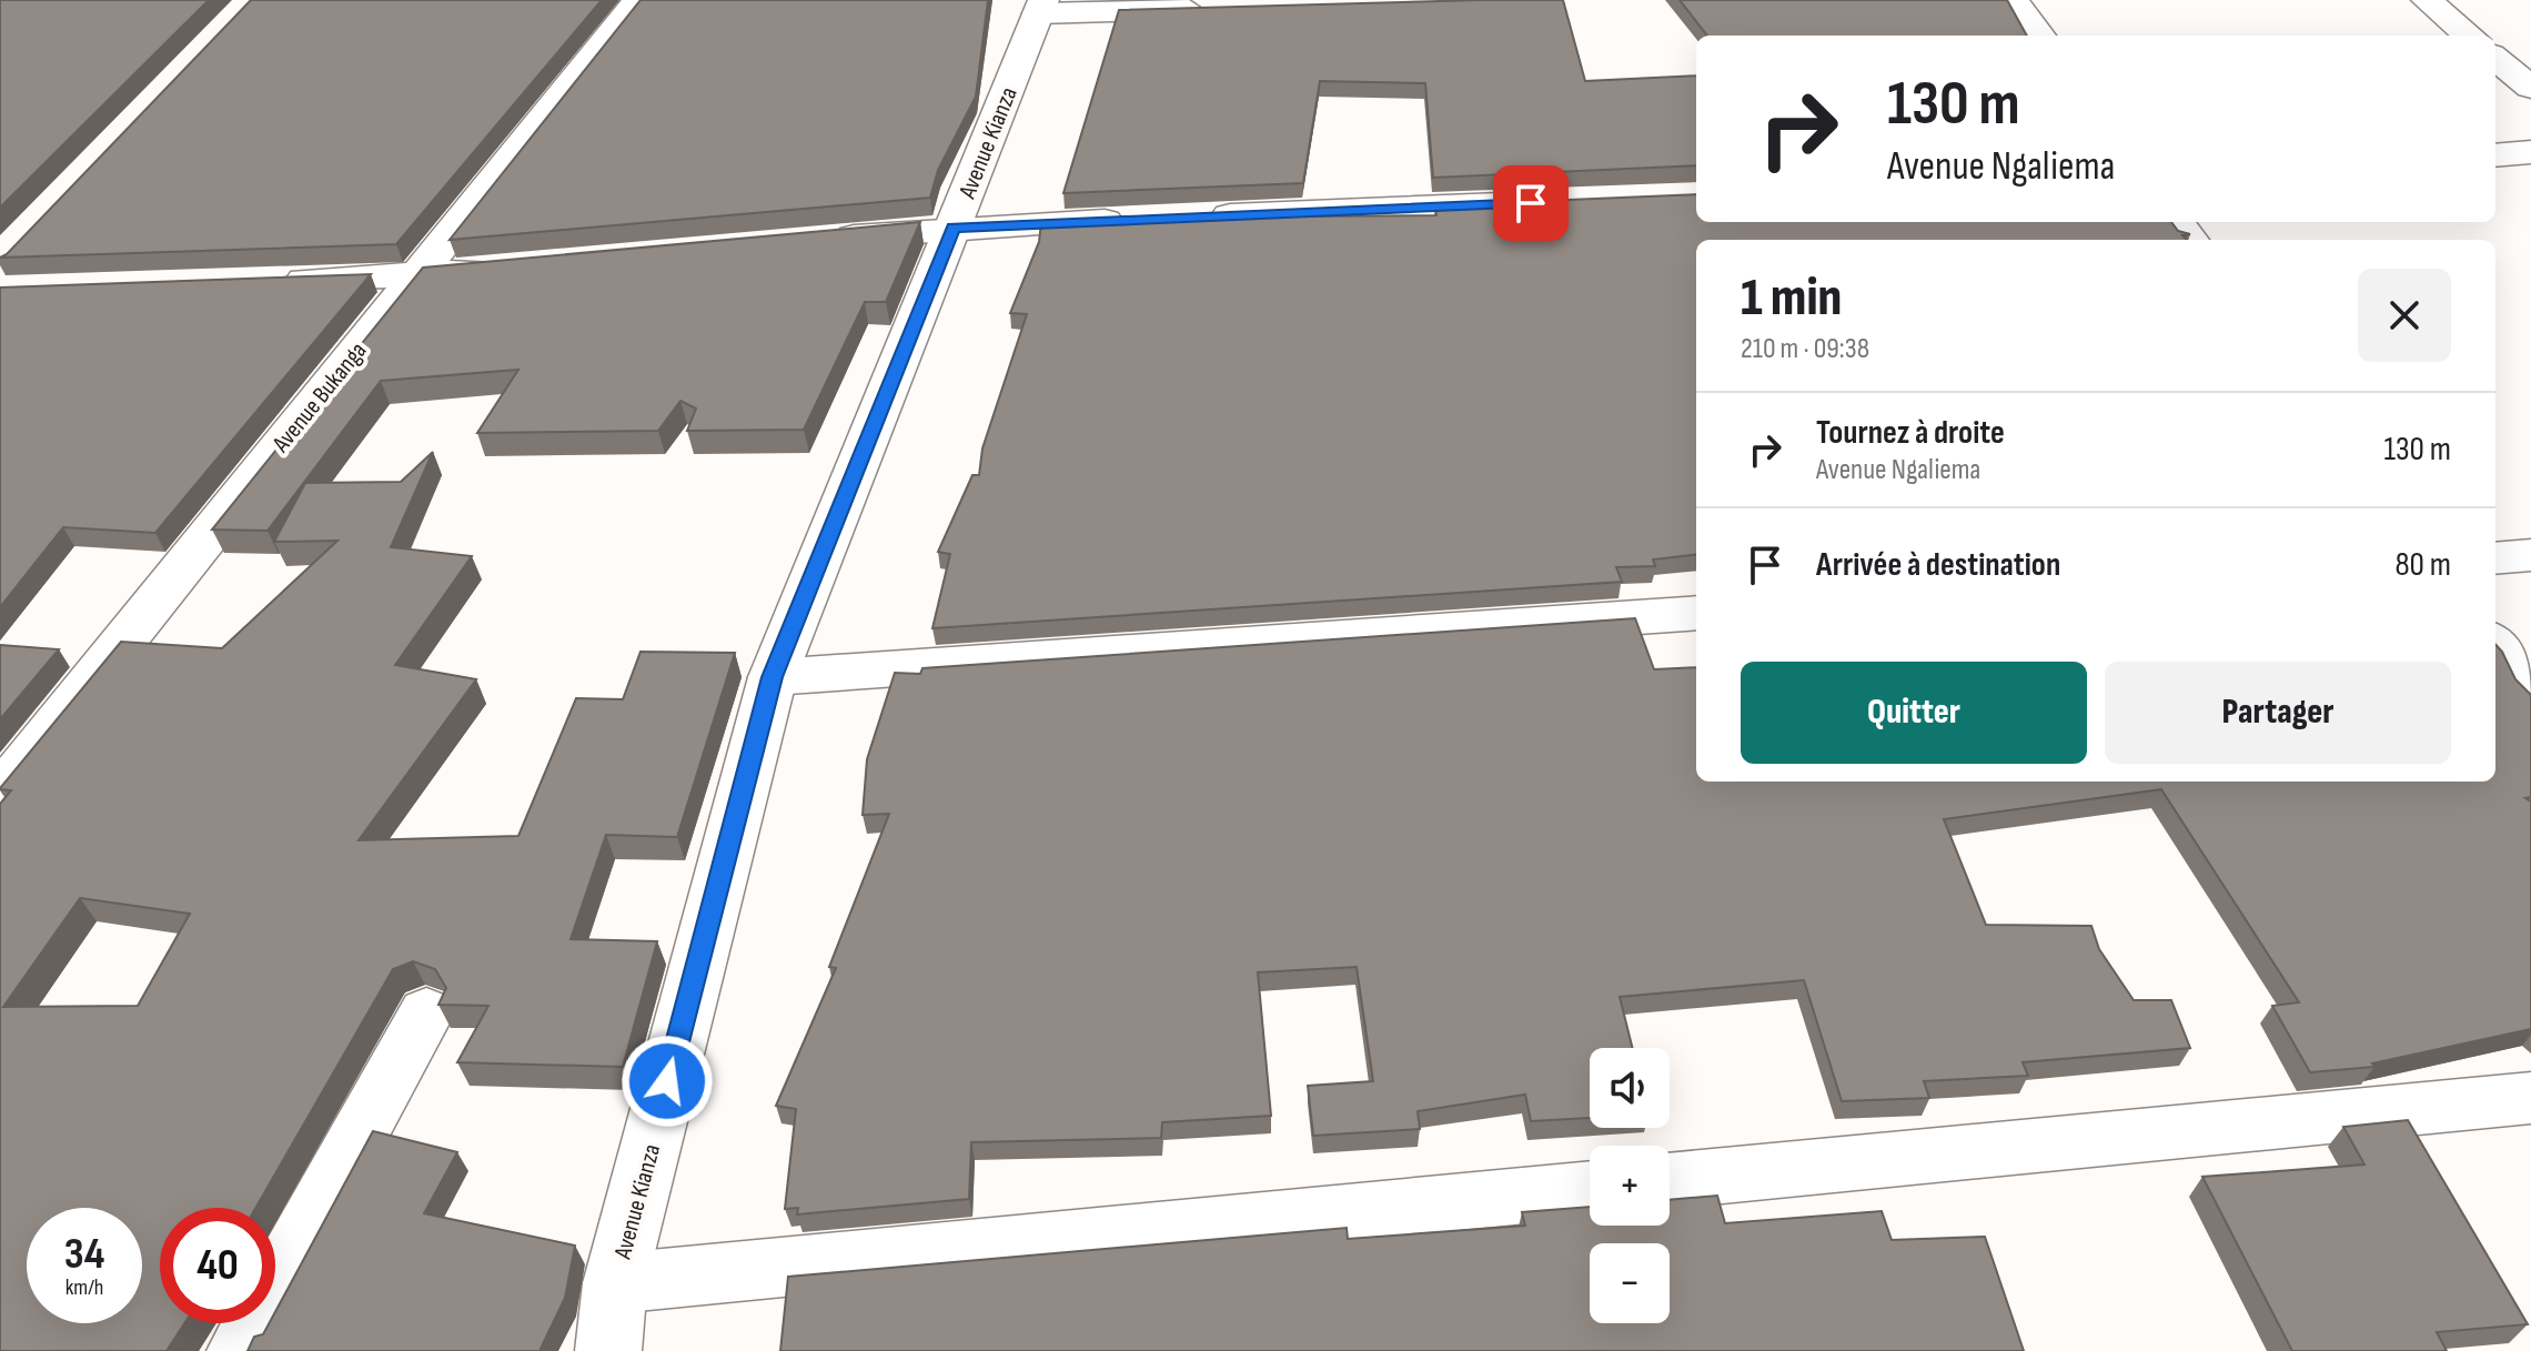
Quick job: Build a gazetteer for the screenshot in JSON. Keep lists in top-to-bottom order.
{
  "streets": {
    "street": ["Avenue Kianza", "Avenue Bukanga"]
  },
  "page": {
    "turn": ["130 m", "Avenue Ngaliema"],
    "heading": ["1 min", "210 m · 09:38"],
    "list": [
      {
        "name": "Tournez à droite",
        "note": "Avenue Ngaliema",
        "value": "130 m"
      },
      {
        "name": "Arrivée à destination",
        "value": "80 m"
      }
    ],
    "buttons": ["Quitter", "Partager"],
    "map_buttons": ["+", "−"],
    "speed": "34 km/h",
    "limit": "40"
  }
}
